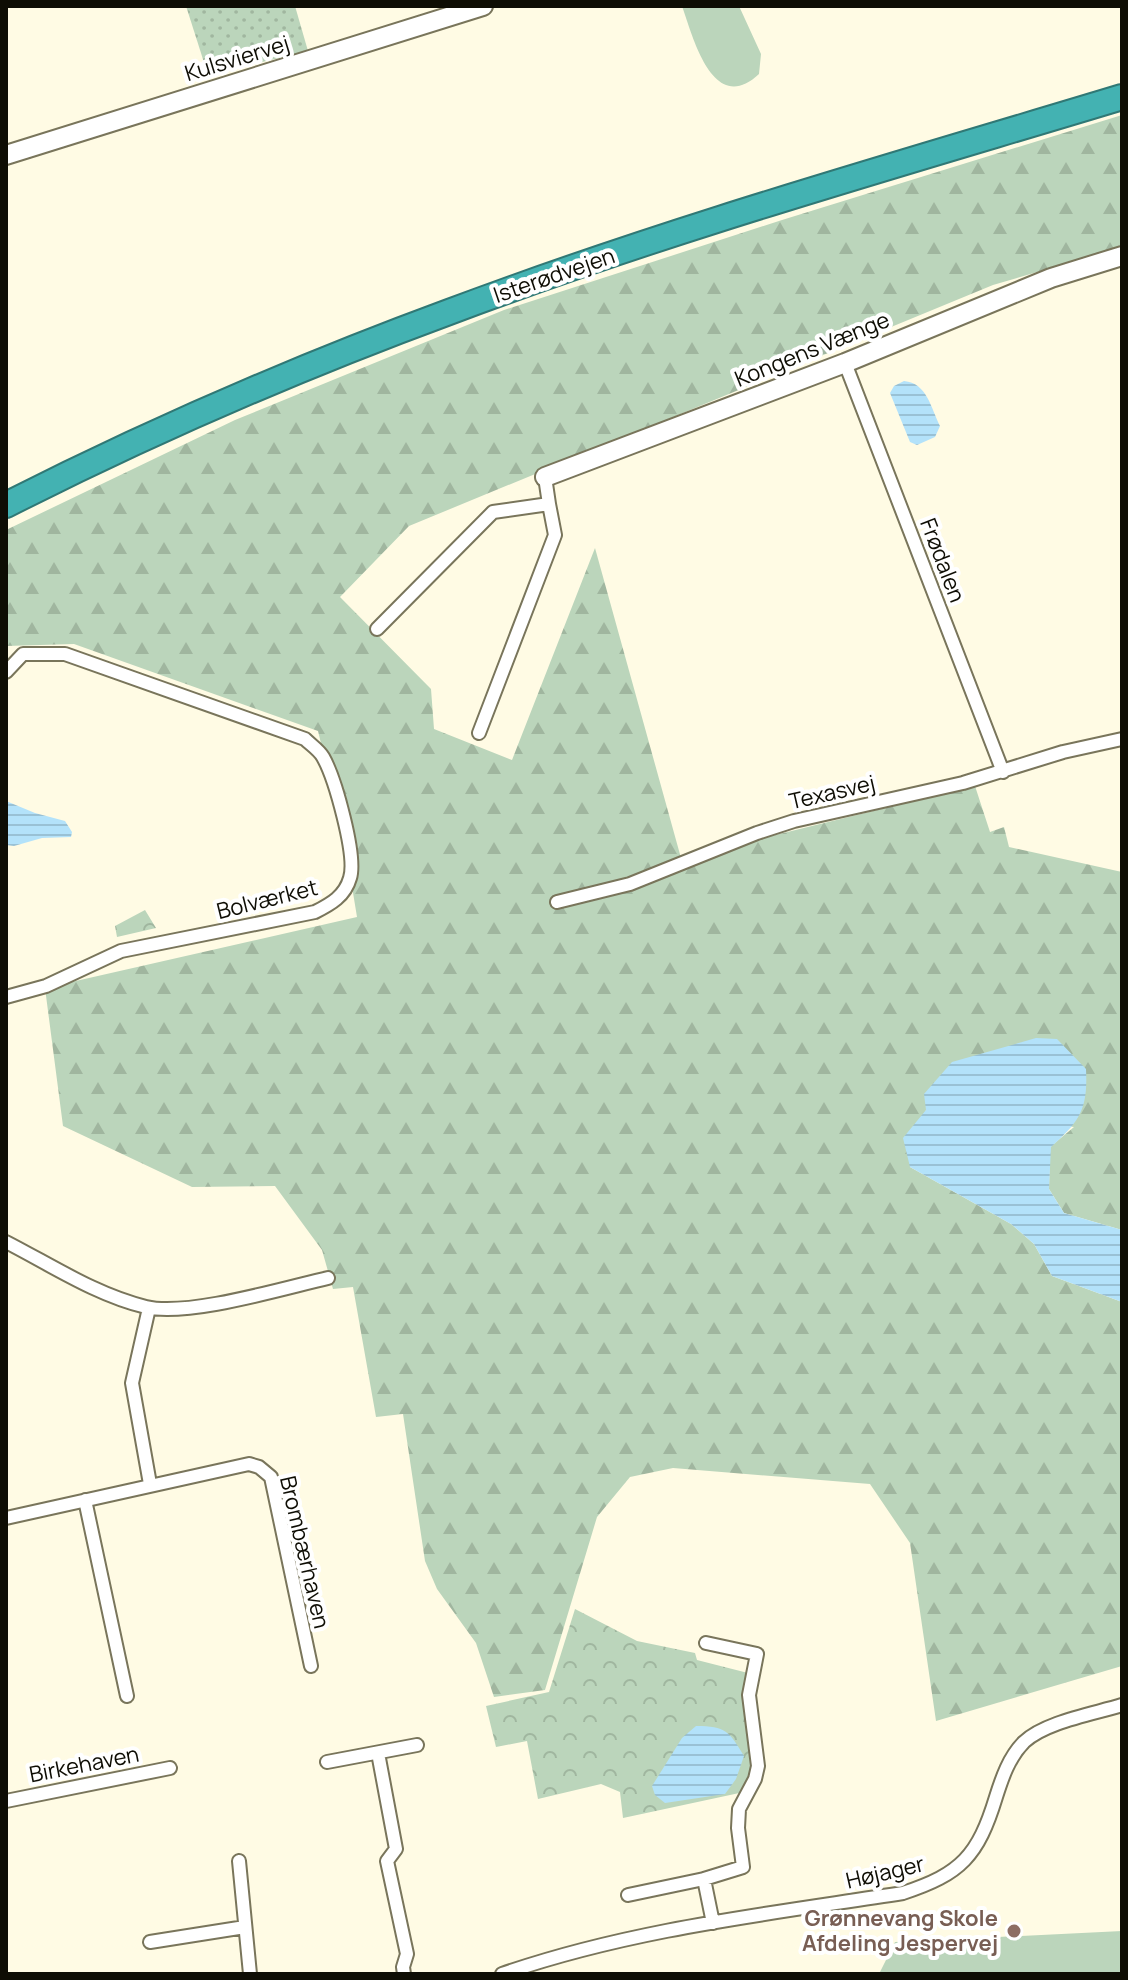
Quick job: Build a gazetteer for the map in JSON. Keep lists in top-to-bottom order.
{
  "streets": {
    "highway": ["Isterødvejen"],
    "street": [
      "Kulsviervej",
      "Kongens Vænge",
      "Frødalen",
      "Texasvej",
      "Bolværket",
      "Brombærhaven",
      "Birkehaven",
      "Højager"
    ]
  },
  "crossings": [
    ["Kongens Vænge", "Frødalen"],
    ["Frødalen", "Texasvej"]
  ],
  "places": ["Grønnevang Skole Afdeling Jespervej"]
}
